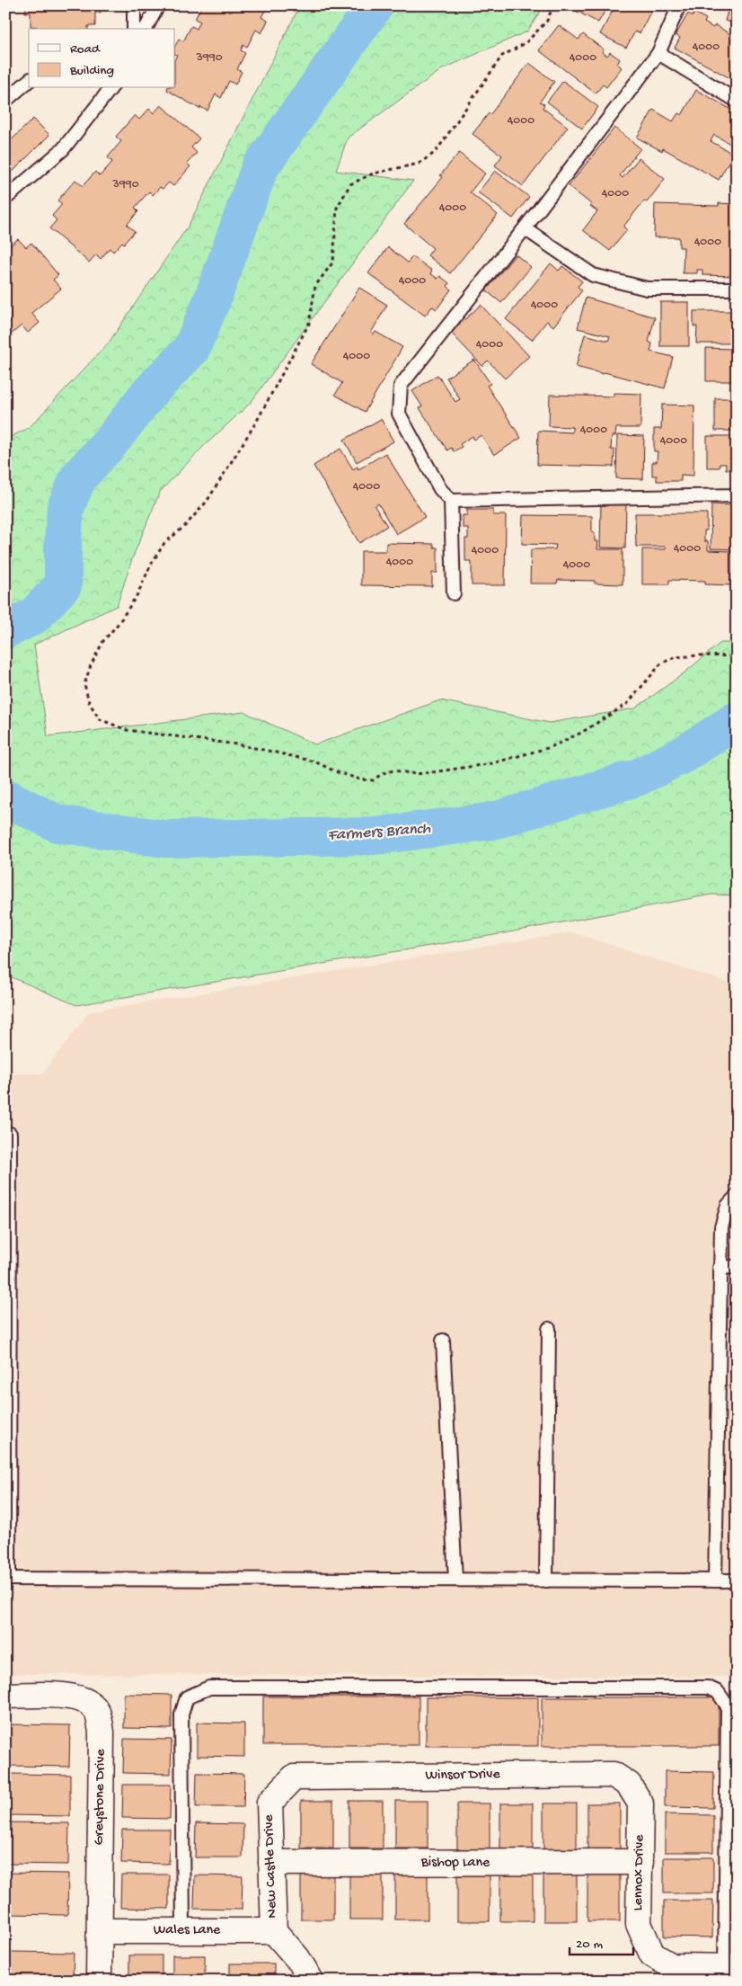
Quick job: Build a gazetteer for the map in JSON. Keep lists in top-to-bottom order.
{
  "streets": {
    "street": [
      "Winsor Drive",
      "Greystone Drive",
      "Bishop Lane",
      "New Castle Drive",
      "Lennox Drive",
      "Wales Lane"
    ]
  },
  "crossings": [
    ["Winsor Drive", "New Castle Drive"],
    ["Winsor Drive", "Lennox Drive"],
    ["Greystone Drive", "Wales Lane"],
    ["Bishop Lane", "New Castle Drive"],
    ["Bishop Lane", "Lennox Drive"],
    ["New Castle Drive", "Wales Lane"]
  ],
  "water": ["Farmers Branch"],
  "house_numbers": [
    "4000",
    "3990",
    "4000",
    "4000",
    "3990",
    "4000",
    "4000",
    "4000",
    "4000",
    "4000",
    "4000",
    "4000",
    "4000",
    "4000",
    "4000",
    "4000",
    "4000",
    "4000",
    "4000"
  ],
  "legend": ["Road", "Building"],
  "scale_bar": "20 m"
}
